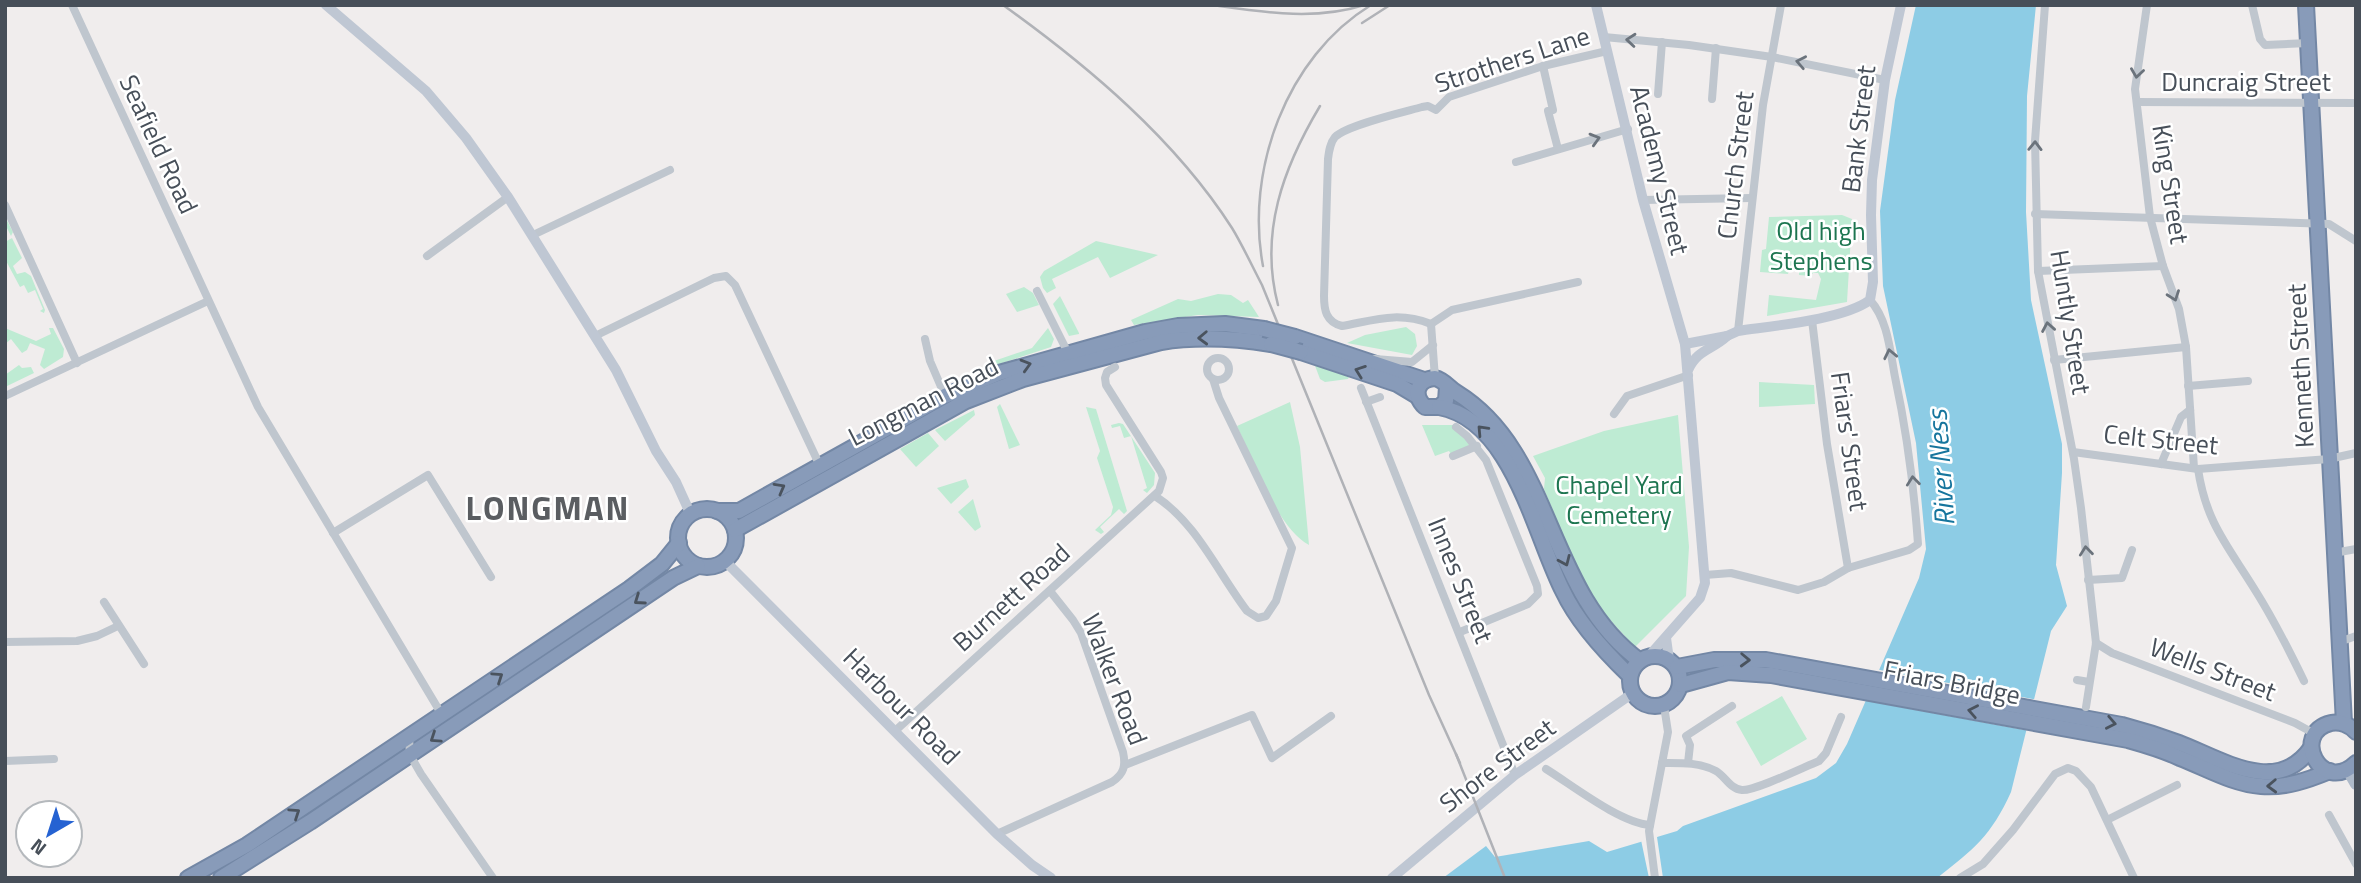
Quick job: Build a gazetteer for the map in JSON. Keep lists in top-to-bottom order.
{
  "streets": {
    "highway": ["Kenneth Street", "Longman Road", "Friars Bridge"],
    "street": [
      "Strothers Lane",
      "Duncraig Street",
      "Bank Street",
      "Seafield Road",
      "Church Street",
      "Academy Street",
      "King Street",
      "Huntly Street",
      "Celt Street",
      "Friars' Street",
      "Innes Street",
      "Burnett Road",
      "Wells Street",
      "Walker Road",
      "Harbour Road",
      "Shore Street"
    ]
  },
  "crossings": [
    ["Strothers Lane", "Academy Street"],
    ["Duncraig Street", "King Street"],
    ["Duncraig Street", "Kenneth Street"],
    ["King Street", "Celt Street"],
    ["Huntly Street", "Celt Street"],
    ["Huntly Street", "Wells Street"],
    ["Kenneth Street", "Celt Street"],
    ["Longman Road", "Harbour Road"],
    ["Longman Road", "Shore Street"],
    ["Innes Street", "Shore Street"],
    ["Burnett Road", "Walker Road"],
    ["Burnett Road", "Harbour Road"],
    ["Walker Road", "Harbour Road"]
  ],
  "one_way": ["Huntly Street"],
  "districts": ["LONGMAN"],
  "water": ["River Ness"],
  "parks": ["Old high Stephens", "Chapel Yard Cemetery"],
  "north": "bottom left"
}
